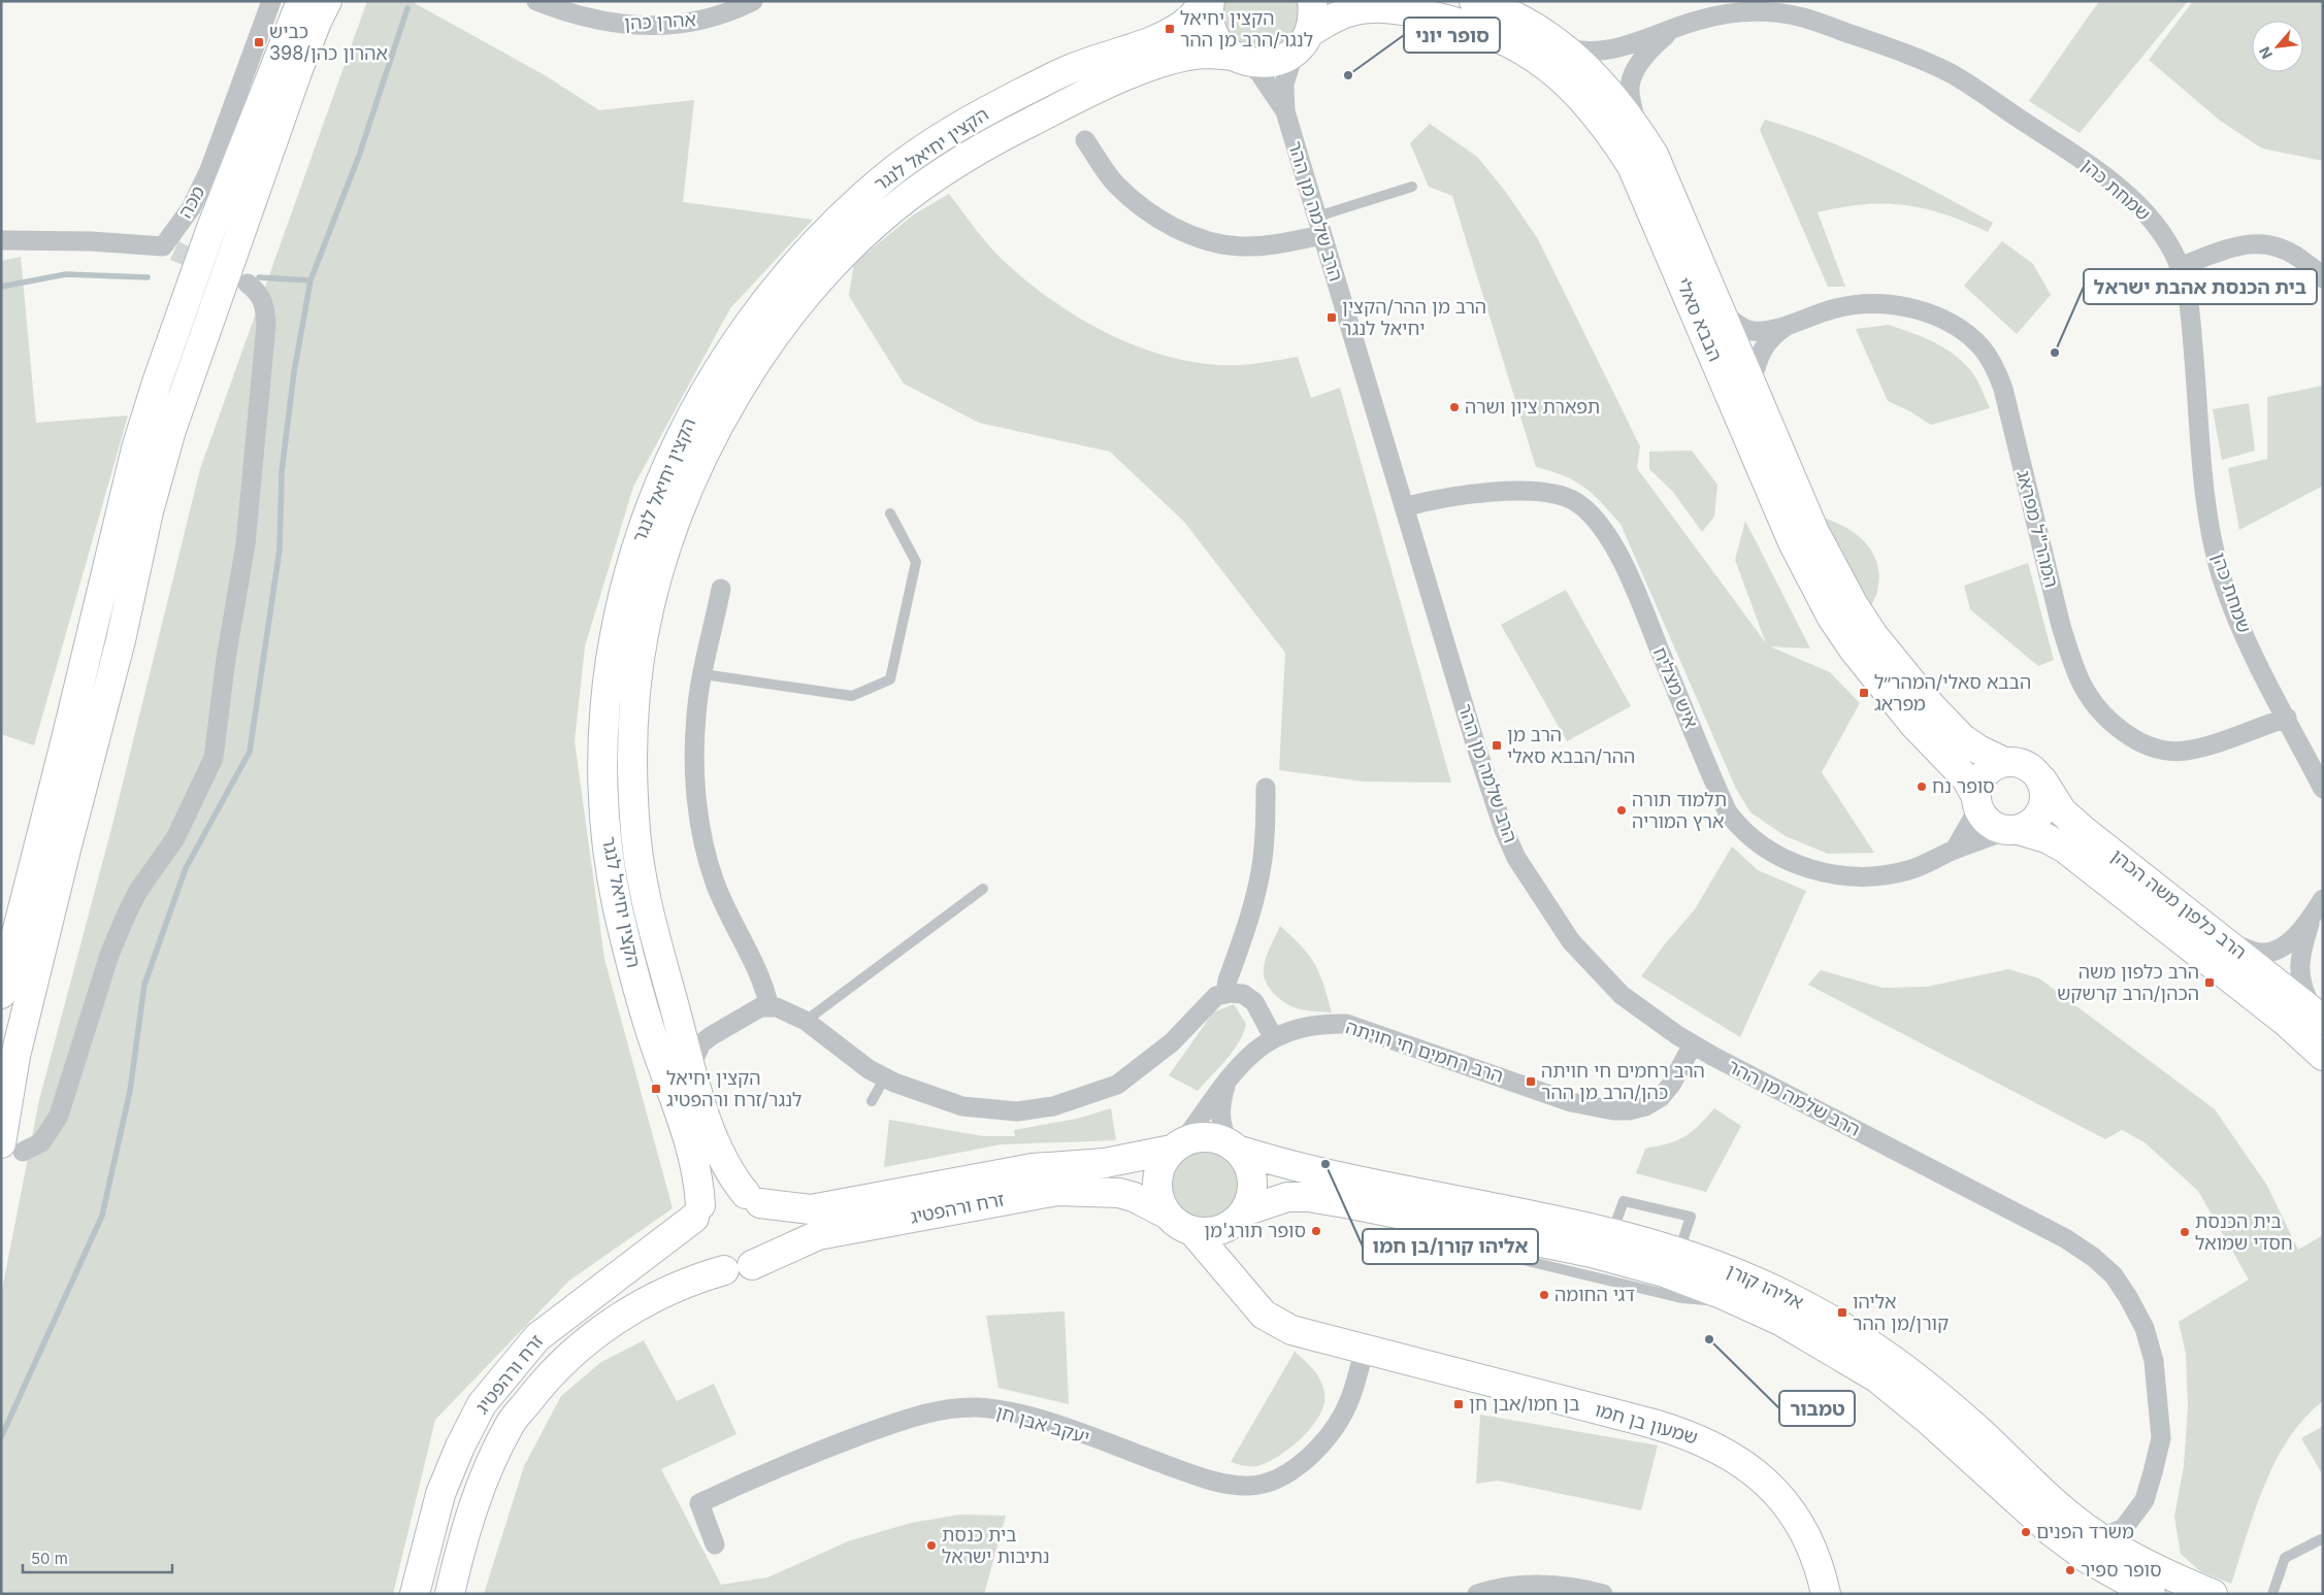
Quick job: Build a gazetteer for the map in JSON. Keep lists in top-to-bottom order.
{
  "streets": {
    "street": [
      "אהרן כהן",
      "הקצין יחיאל לנגר",
      "שמחת כהן",
      "מכה",
      "הרב שלמה מן ההר",
      "הבבא סאלי",
      "המהר\"ל מפראג",
      "איש מצליח",
      "הרב כלפון משה הכהן",
      "הרב רחמים חי חויתה",
      "זרח ורהפטיג",
      "אליהו קורן",
      "שמעון בן חמו",
      "יעקב אבן חן"
    ]
  },
  "crossings": [
    ["הקצין יחיאל לנגר", "הבבא סאלי"],
    ["הקצין יחיאל לנגר", "זרח ורהפטיג"],
    ["שמחת כהן", "המהר\"ל מפראג"],
    ["הרב שלמה מן ההר", "איש מצליח"],
    ["הרב שלמה מן ההר", "הרב רחמים חי חויתה"],
    ["הרב שלמה מן ההר", "אליהו קורן"],
    ["הבבא סאלי", "המהר\"ל מפראג"],
    ["הבבא סאלי", "איש מצליח"],
    ["הבבא סאלי", "הרב כלפון משה הכהן"],
    ["איש מצליח", "הרב כלפון משה הכהן"],
    ["זרח ורהפטיג", "אליהו קורן"],
    ["זרח ורהפטיג", "שמעון בן חמו"],
    ["אליהו קורן", "שמעון בן חמו"],
    ["שמעון בן חמו", "יעקב אבן חן"]
  ],
  "places": {
    "transit": [
      "הקצין יחיאל לנגר/הרב מן ההר",
      "כביש 398/אהרון כהן",
      "הרב מן ההר/הקצין יחיאל לנגר",
      "הבבא סאלי/המהר״ל מפראג",
      "הרב מן ההר/הבבא סאלי",
      "הרב כלפון משה הכהן/הרב קרשקש",
      "הרב רחמים חי חויתה כהן/הרב מן ההר",
      "הקצין יחיאל לנגר/זרח ורהפטיג",
      "אליהו קורן/מן ההר",
      "בן חמו/אבן חן"
    ],
    "other": [
      "סופר יוני",
      "בית הכנסת אהבת ישראל",
      "תפארת ציון ושרה",
      "סופר נח",
      "תלמוד תורה ארץ המוריה",
      "אליהו קורן/בן חמו",
      "סופר תורג'מן",
      "בית הכנסת חסדי שמואל",
      "דגי החומה",
      "טמבור",
      "משרד הפנים",
      "בית כנסת נתיבות ישראל",
      "סופר ספיר"
    ]
  },
  "scale_bar": "50 m",
  "north": "bottom left"
}
